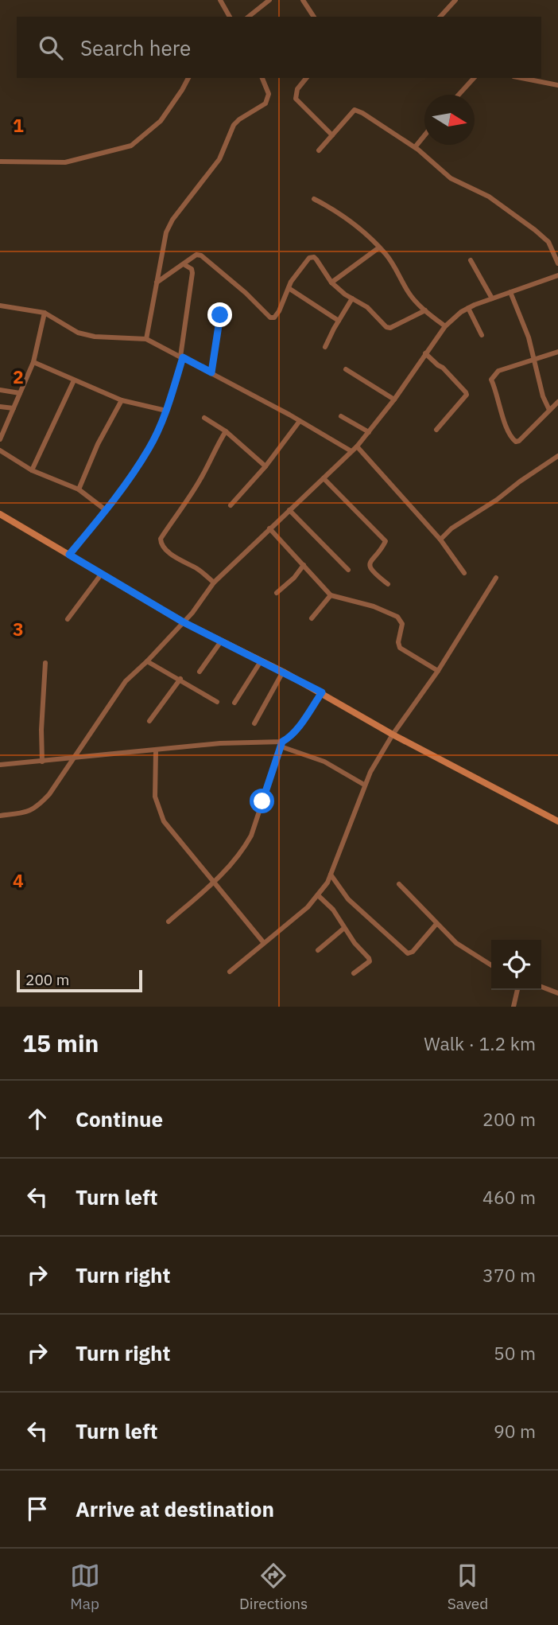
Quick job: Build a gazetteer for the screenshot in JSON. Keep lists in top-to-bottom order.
{
  "scale_bar": "200 m",
  "north": "right",
  "page": {
    "search": "Search here",
    "scale": "200 m",
    "heading": ["15 min", "Walk · 1.2 km"],
    "list": [
      ["Continue", "200 m"],
      ["Turn left", "460 m"],
      ["Turn right", "370 m"],
      ["Turn right", "50 m"],
      ["Turn left", "90 m"],
      "Arrive at destination"
    ],
    "nav": ["Map", "Directions", "Saved"]
  },
  "grid": {
    "rows": [
      "1",
      "2",
      "3",
      "4"
    ]
  }
}
